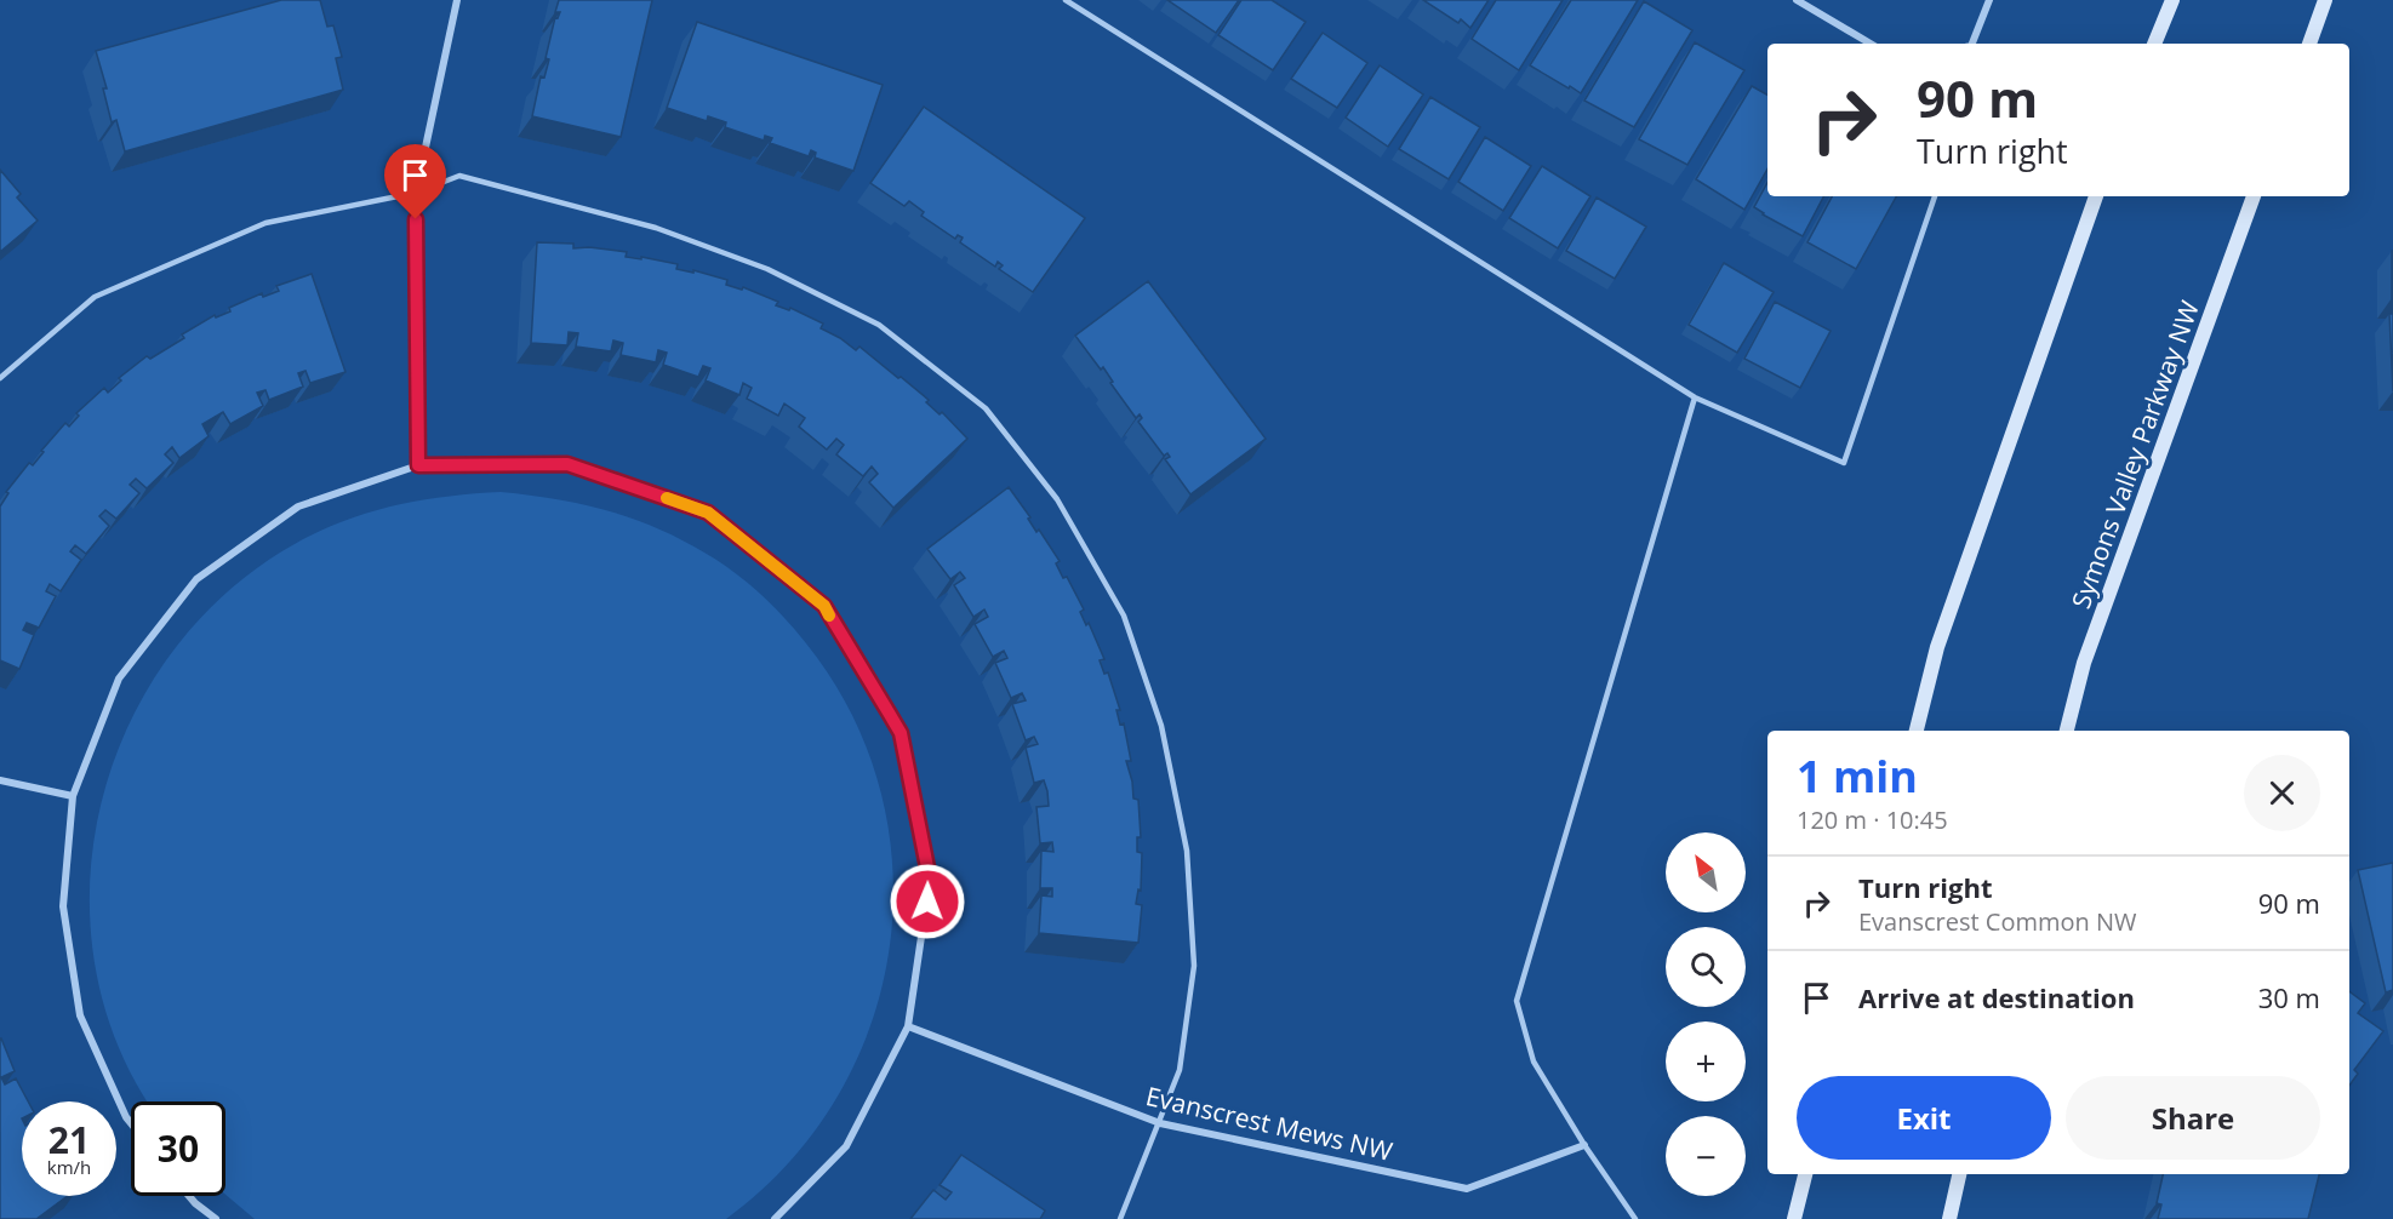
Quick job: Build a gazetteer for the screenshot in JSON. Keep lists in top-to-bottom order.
{
  "streets": {
    "main road": ["Symons Valley Parkway NW"],
    "street": ["Evanscrest Mews NW"]
  },
  "north": "top left",
  "page": {
    "turn": ["90 m", "Turn right"],
    "heading": ["1 min", "120 m · 10:45"],
    "map_buttons": ["+", "−"],
    "list": [
      {
        "name": "Turn right",
        "note": "Evanscrest Common NW",
        "value": "90 m"
      },
      {
        "name": "Arrive at destination",
        "value": "30 m"
      }
    ],
    "buttons": ["Exit", "Share"],
    "speed": "21 km/h",
    "limit": "30"
  }
}
